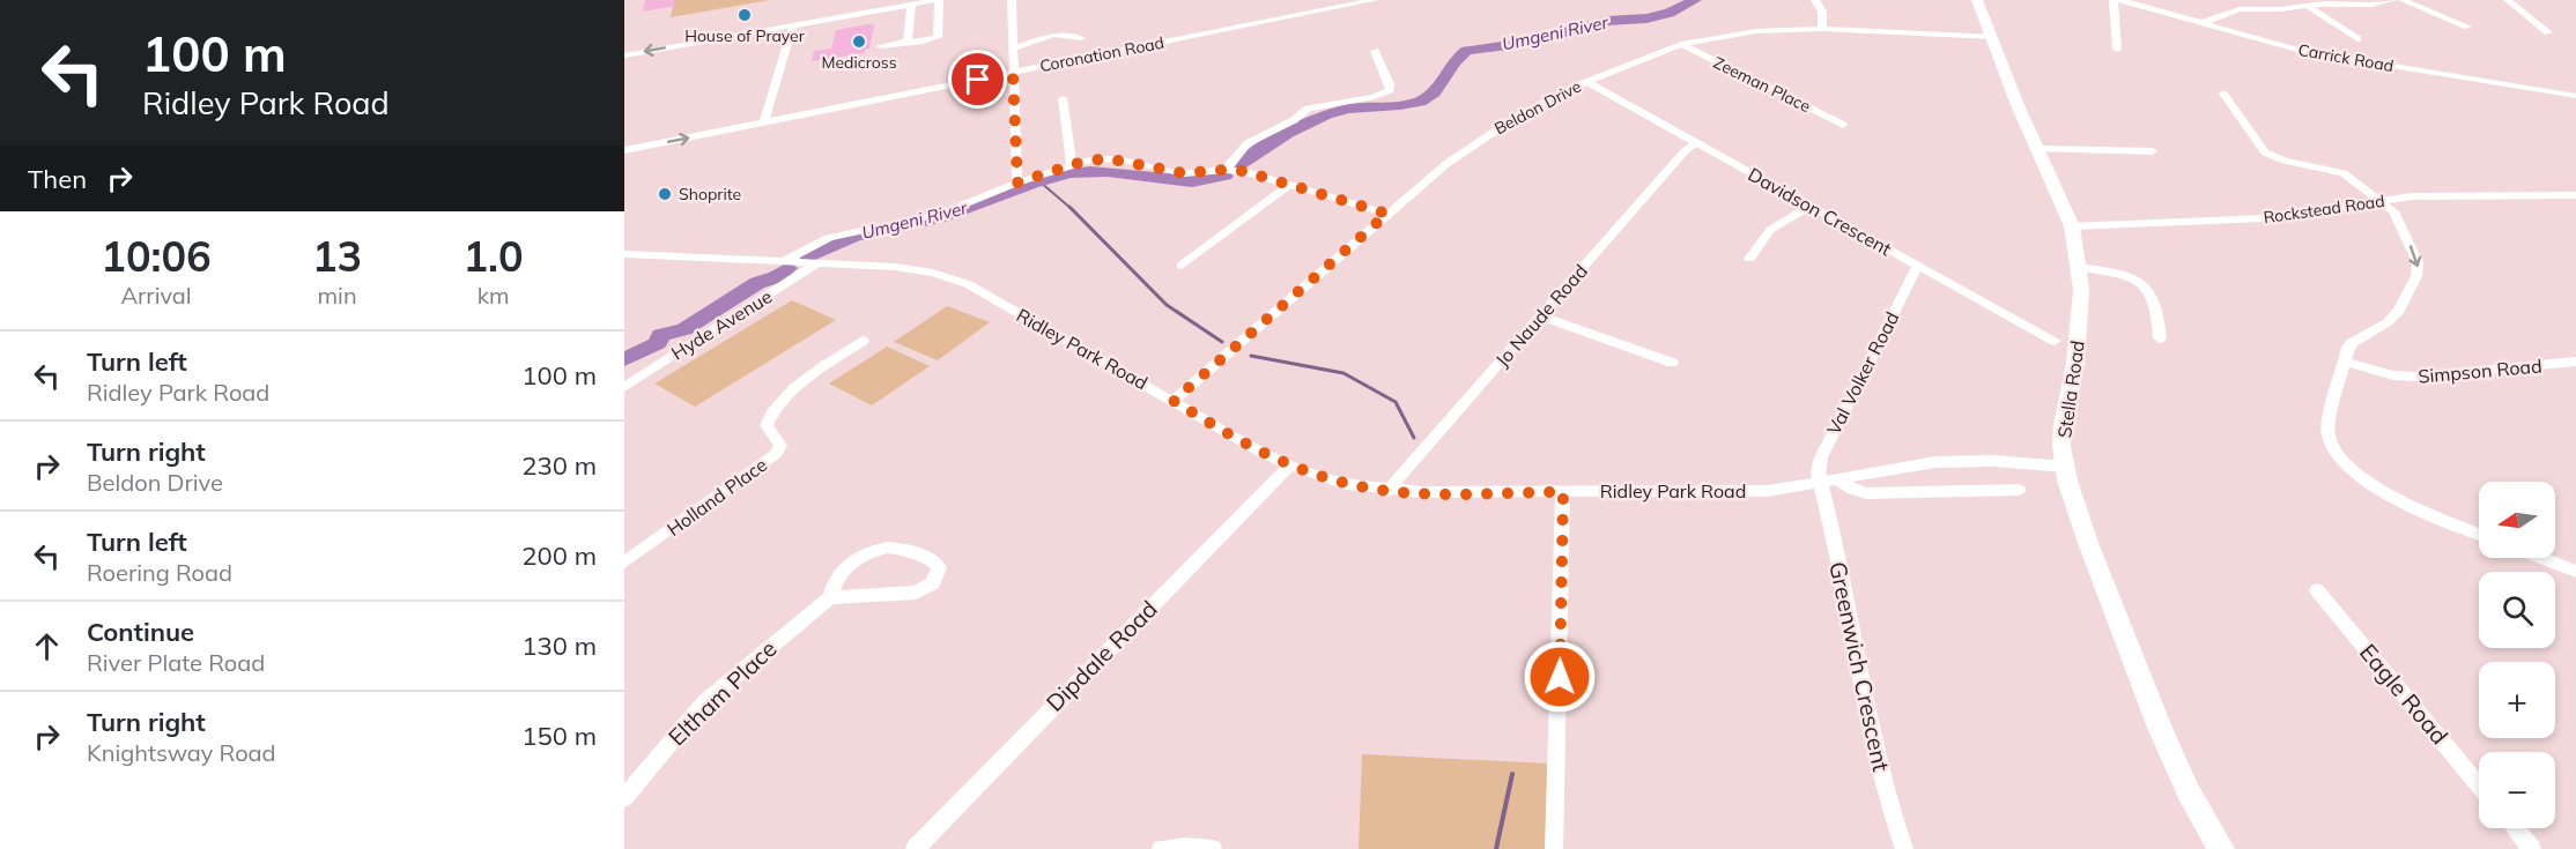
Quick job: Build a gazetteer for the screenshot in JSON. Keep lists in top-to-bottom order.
{
  "streets": {
    "main road": ["Stella Road"],
    "street": [
      "Coronation Road",
      "Carrick Road",
      "Zeeman Place",
      "Beldon Drive",
      "Rockstead Road",
      "Davidson Crescent",
      "Jo Naude Road",
      "Hyde Avenue",
      "Ridley Park Road",
      "Simpson Road",
      "Val Volker Road",
      "Holland Place",
      "Dipdale Road",
      "Greenwich Crescent",
      "Eltham Place",
      "Eagle Road"
    ]
  },
  "crossings": [
    ["Zeeman Place", "Beldon Drive"],
    ["Beldon Drive", "Davidson Crescent"],
    ["Beldon Drive", "Ridley Park Road"],
    ["Beldon Drive", "Stella Road"],
    ["Rockstead Road", "Stella Road"],
    ["Davidson Crescent", "Jo Naude Road"],
    ["Davidson Crescent", "Val Volker Road"],
    ["Jo Naude Road", "Ridley Park Road"],
    ["Hyde Avenue", "Ridley Park Road"],
    ["Ridley Park Road", "Val Volker Road"],
    ["Ridley Park Road", "Stella Road"],
    ["Ridley Park Road", "Dipdale Road"],
    ["Ridley Park Road", "Greenwich Crescent"],
    ["Val Volker Road", "Greenwich Crescent"]
  ],
  "water": ["Umgeni River"],
  "places": ["House of Prayer", "Medicross", "Shoprite"],
  "north": "left",
  "page": {
    "turn": ["100 m", "Ridley Park Road"],
    "then": "Then",
    "eta": [
      "10:06",
      "Arrival",
      "13",
      "min",
      "1.0",
      "km"
    ],
    "list": [
      {
        "name": "Turn left",
        "note": "Ridley Park Road",
        "value": "100 m"
      },
      {
        "name": "Turn right",
        "note": "Beldon Drive",
        "value": "230 m"
      },
      {
        "name": "Turn left",
        "note": "Roering Road",
        "value": "200 m"
      },
      {
        "name": "Continue",
        "note": "River Plate Road",
        "value": "130 m"
      },
      {
        "name": "Turn right",
        "note": "Knightsway Road",
        "value": "150 m"
      }
    ],
    "map_buttons": ["+", "−"]
  }
}
